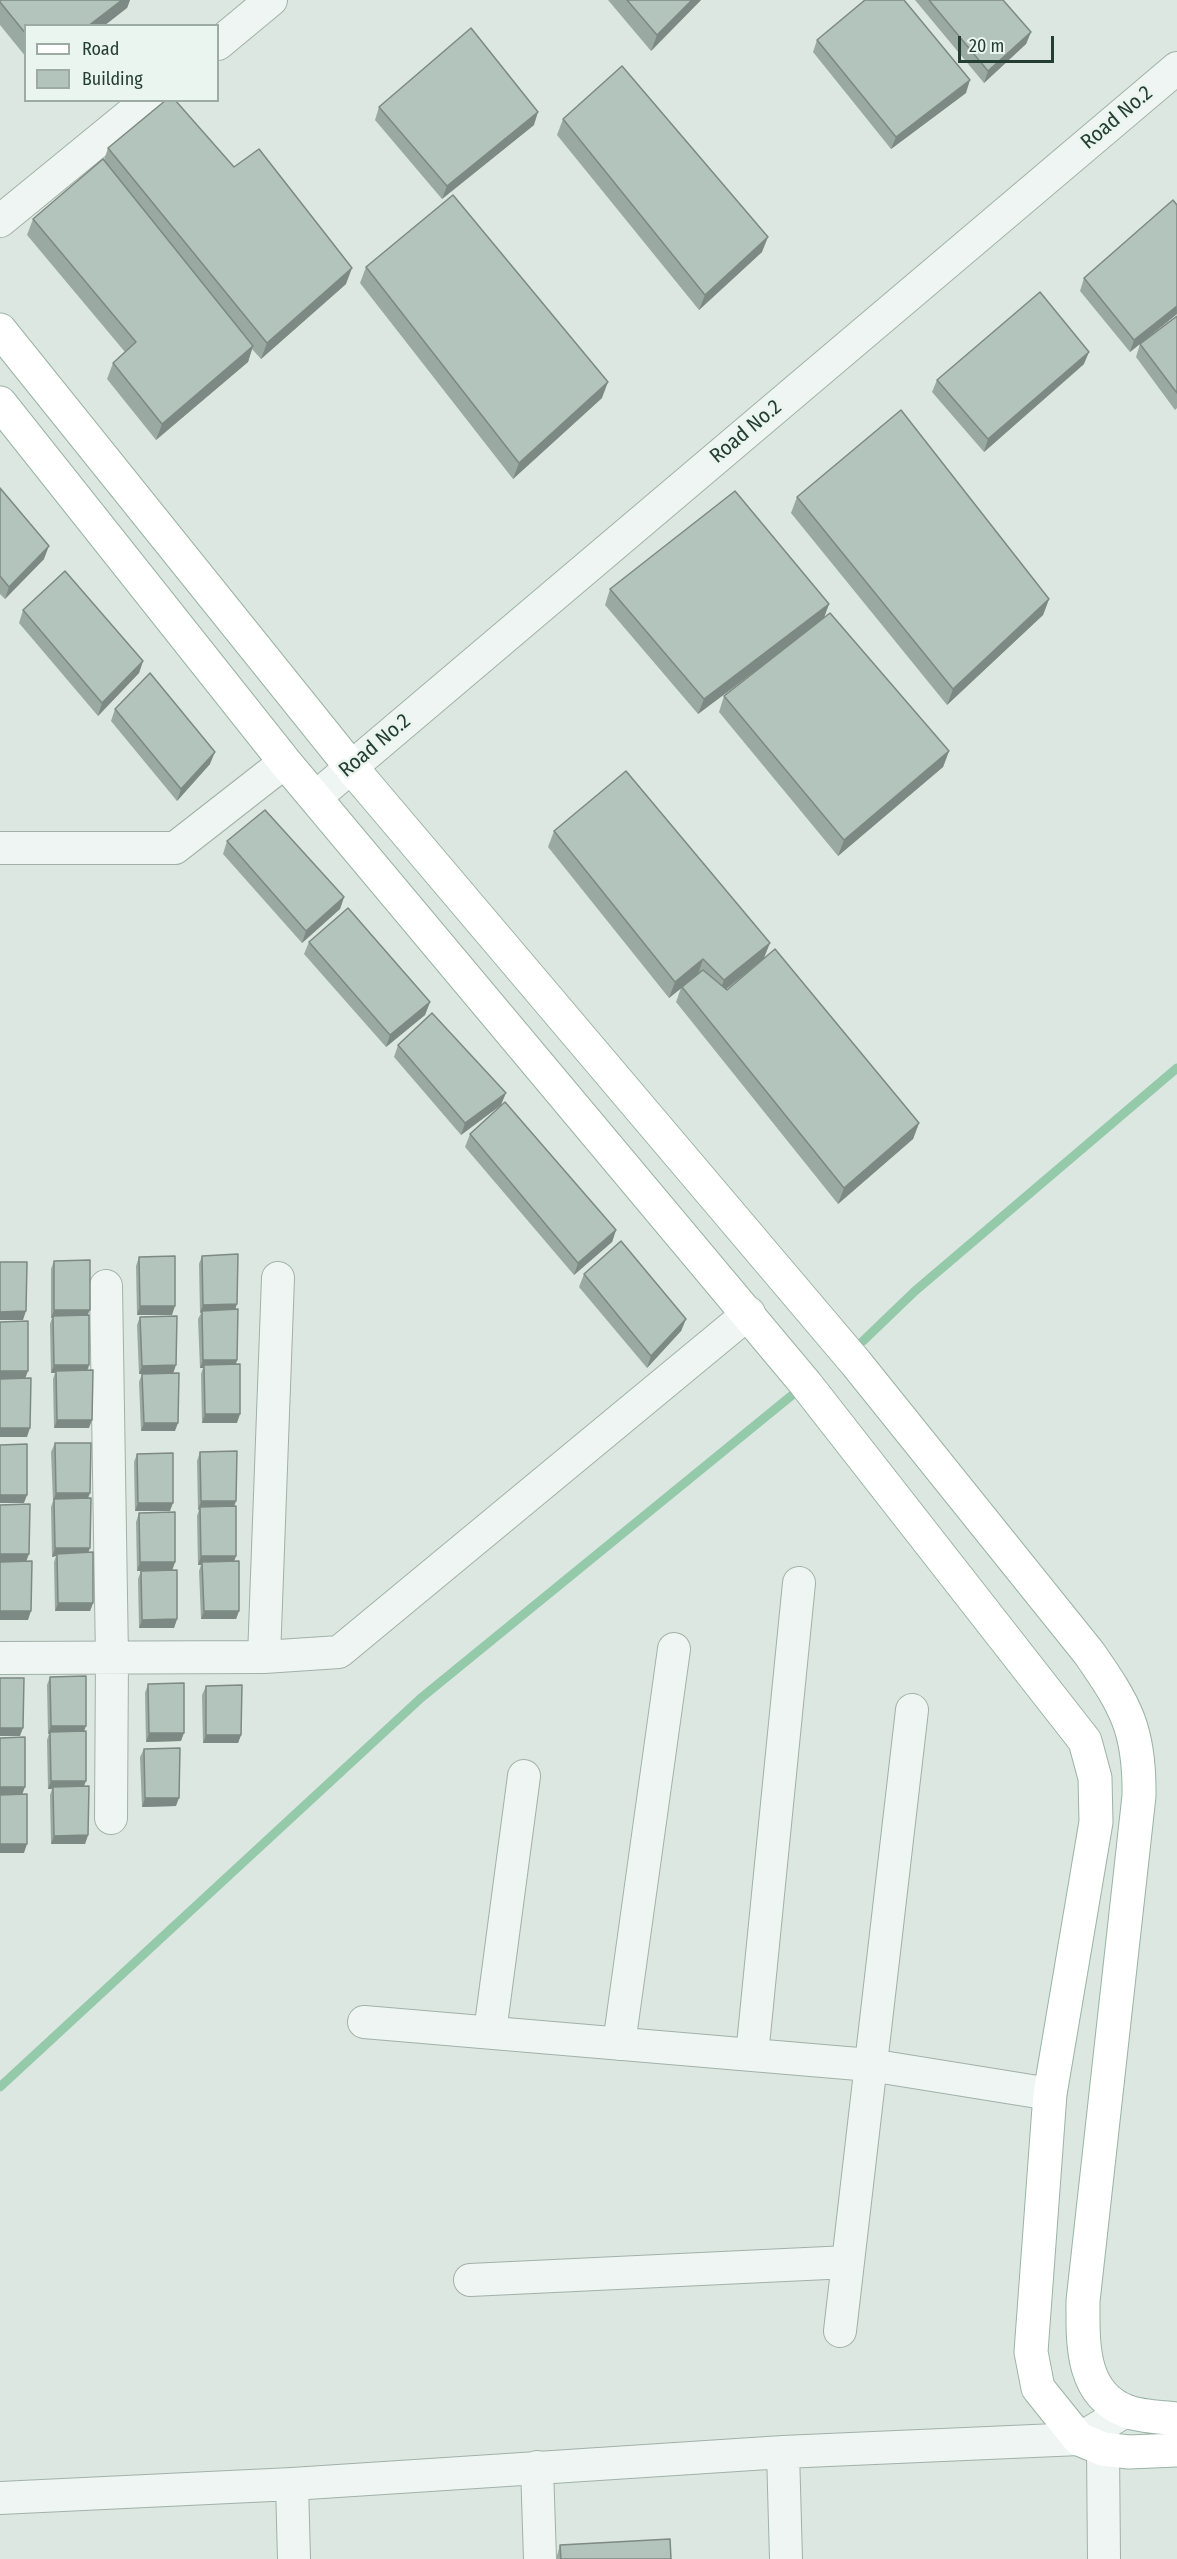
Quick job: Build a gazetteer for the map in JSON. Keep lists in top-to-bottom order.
{
  "streets": {
    "street": ["Road No.2"]
  },
  "legend": ["Road", "Building"],
  "scale_bar": "20 m"
}
